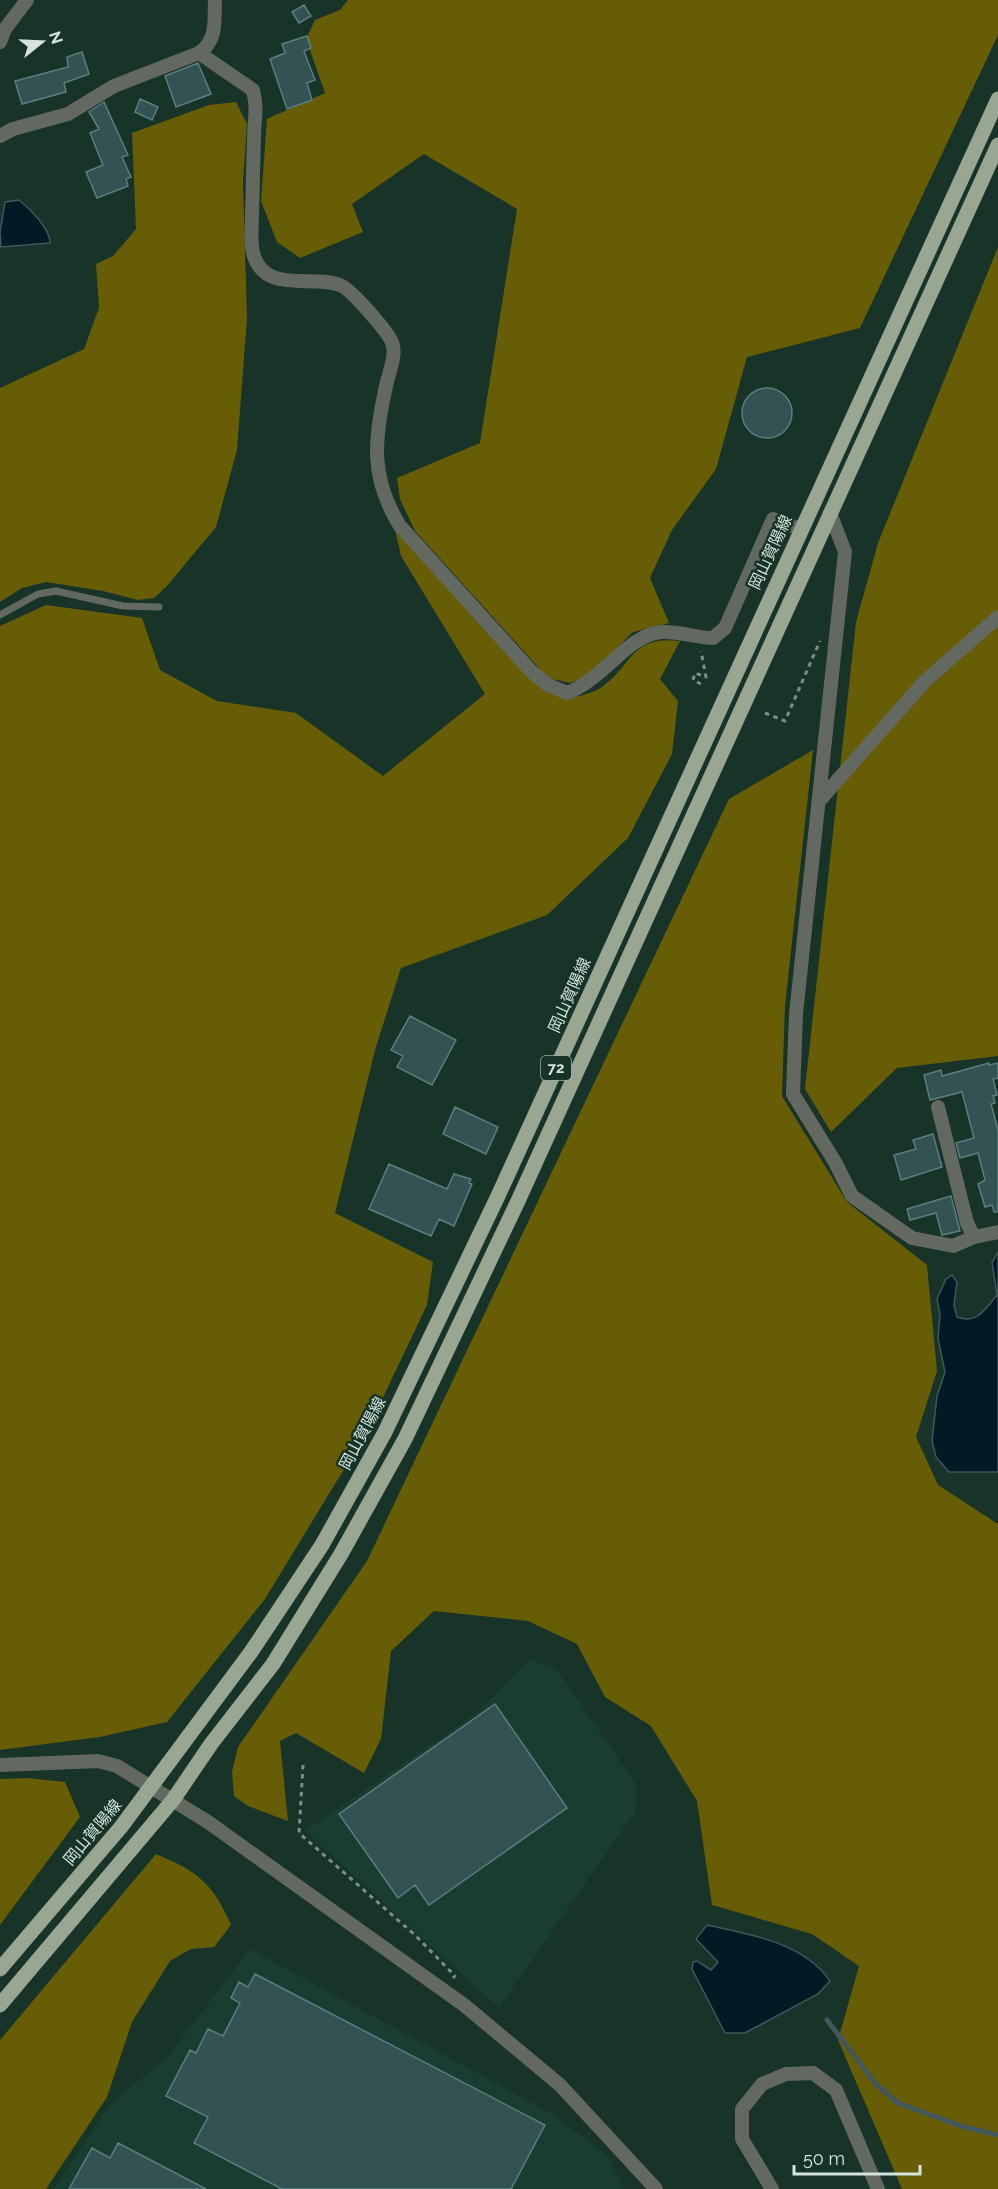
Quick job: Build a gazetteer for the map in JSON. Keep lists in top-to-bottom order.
{
  "streets": {
    "main road": ["岡山賀陽線", "72"]
  },
  "scale_bar": "50 m",
  "north": "right"
}
